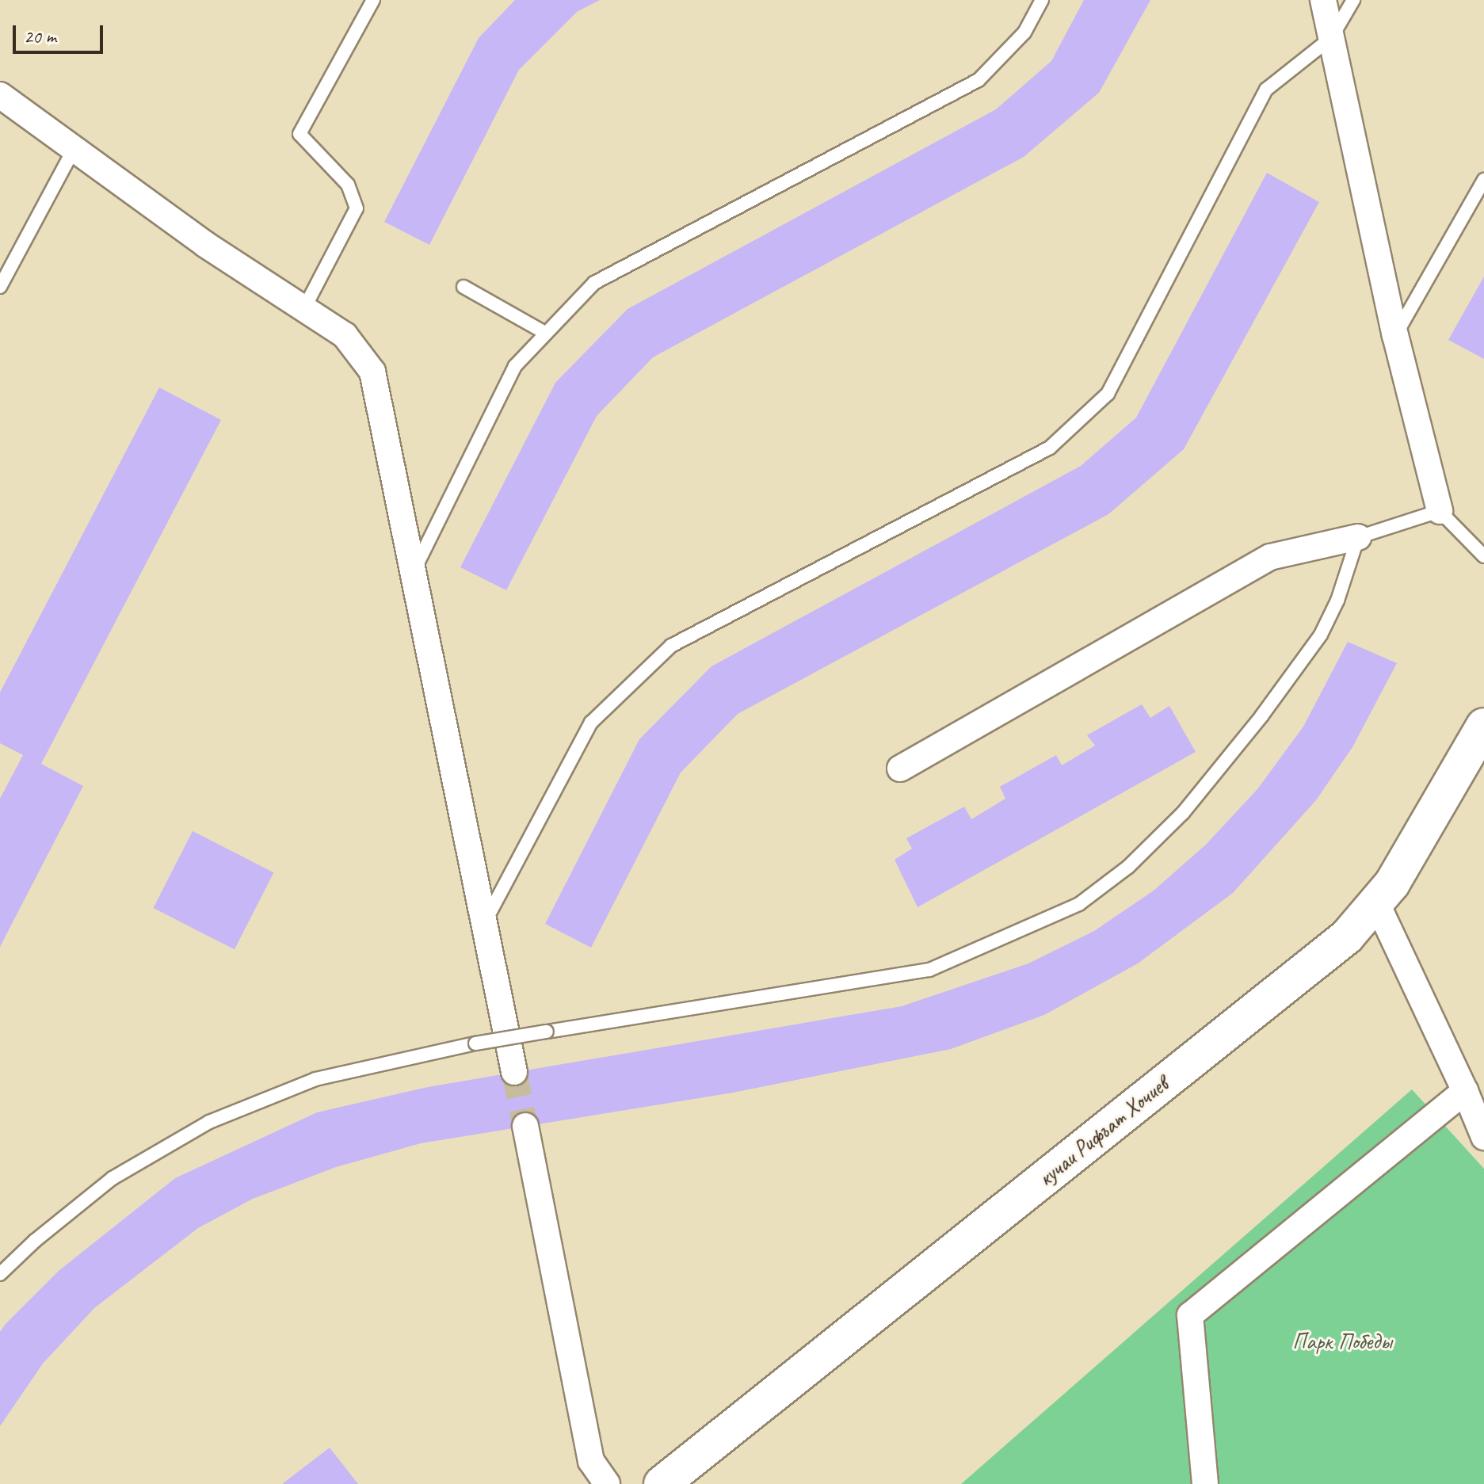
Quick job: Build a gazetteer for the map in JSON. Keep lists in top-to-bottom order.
{
  "streets": {
    "main road": ["кучаи Рифъат Хочиев"]
  },
  "parks": ["Парк Победы"],
  "scale_bar": "20 m"
}
